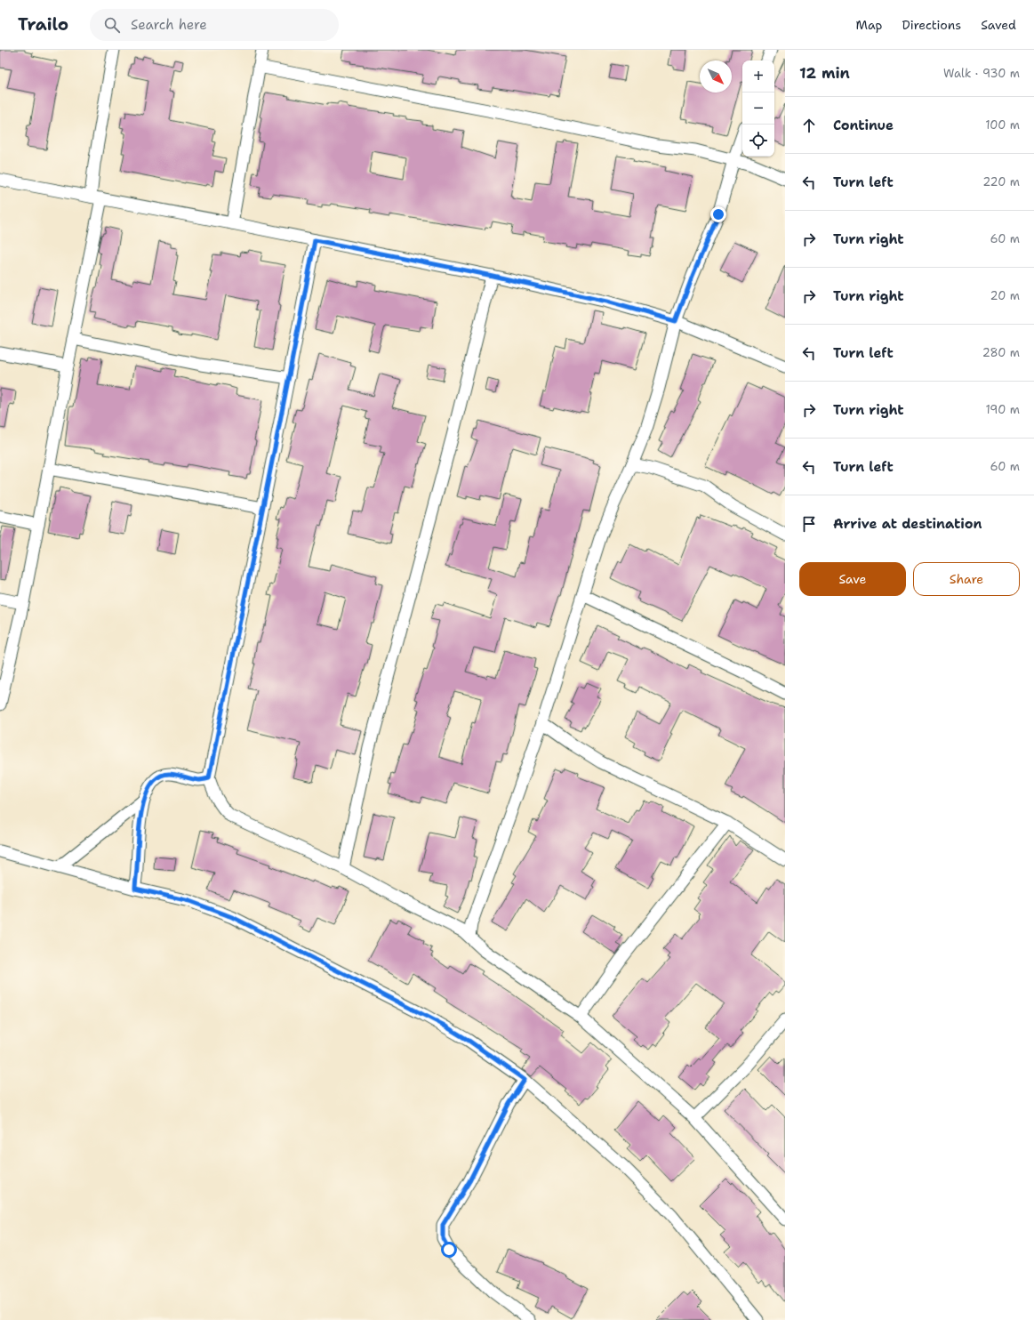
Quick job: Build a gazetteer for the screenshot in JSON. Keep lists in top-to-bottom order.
{
  "north": "bottom right",
  "page": {
    "header": "Trailo",
    "search": "Search here",
    "nav": ["Map", "Directions", "Saved"],
    "heading": ["12 min", "Walk · 930 m"],
    "map_buttons": ["+", "−"],
    "list": [
      ["Continue", "100 m"],
      ["Turn left", "220 m"],
      ["Turn right", "60 m"],
      ["Turn right", "20 m"],
      ["Turn left", "280 m"],
      ["Turn right", "190 m"],
      ["Turn left", "60 m"],
      "Arrive at destination"
    ],
    "buttons": ["Save", "Share"]
  }
}
